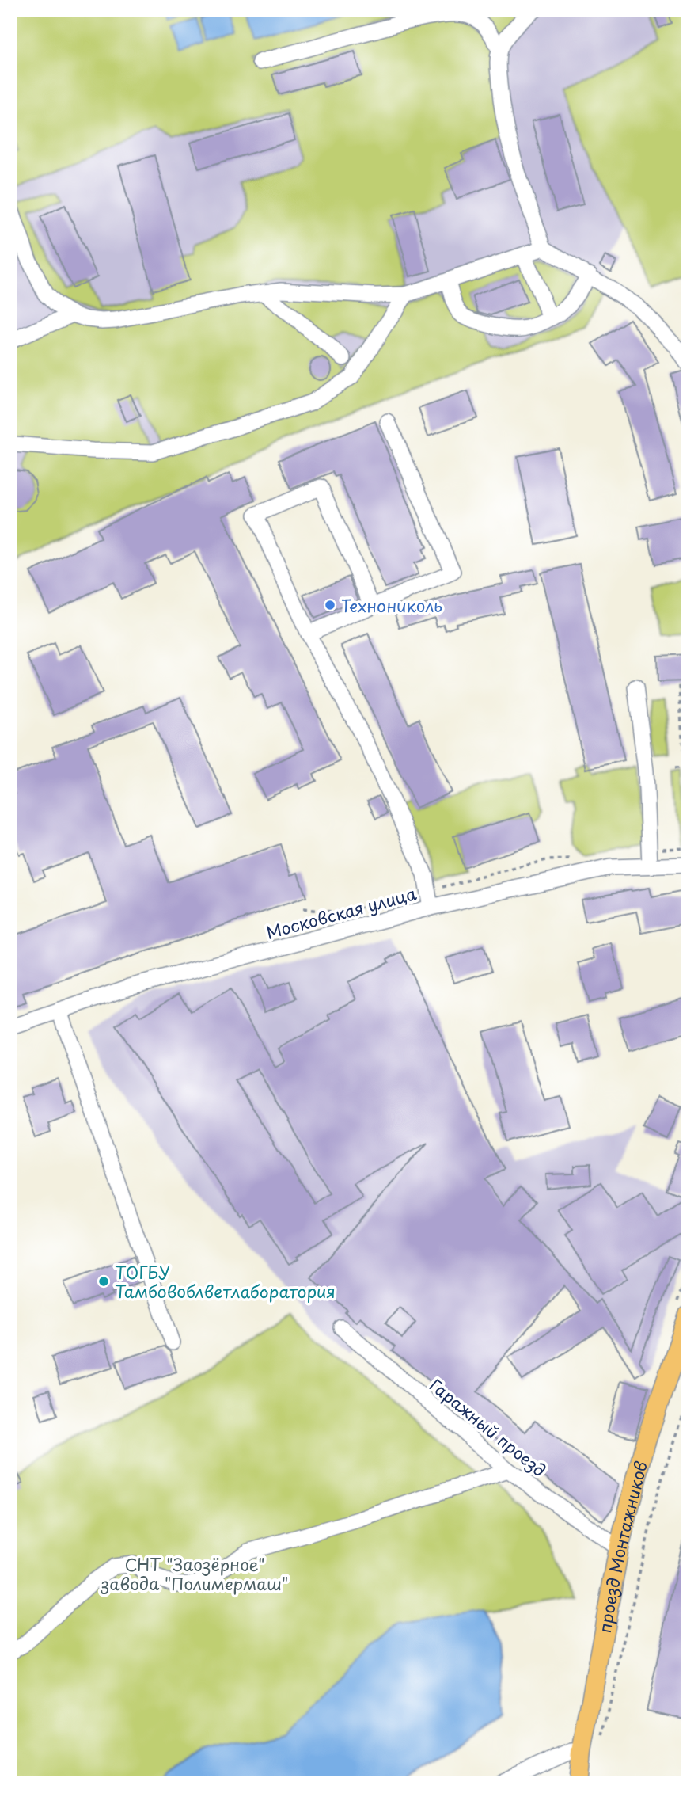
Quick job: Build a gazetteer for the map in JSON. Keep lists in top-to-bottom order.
{
  "streets": {
    "main road": ["проезд Монтажников"],
    "street": ["Московская улица", "Гаражный проезд"]
  },
  "crossings": [
    ["Гаражный проезд", "проезд Монтажников"]
  ],
  "parks": ["СНТ \"Заозёрное\" завода \"Полимермаш\""],
  "places": ["Технониколь", "ТОГБУ Тамбовоблветлаборатория"]
}
